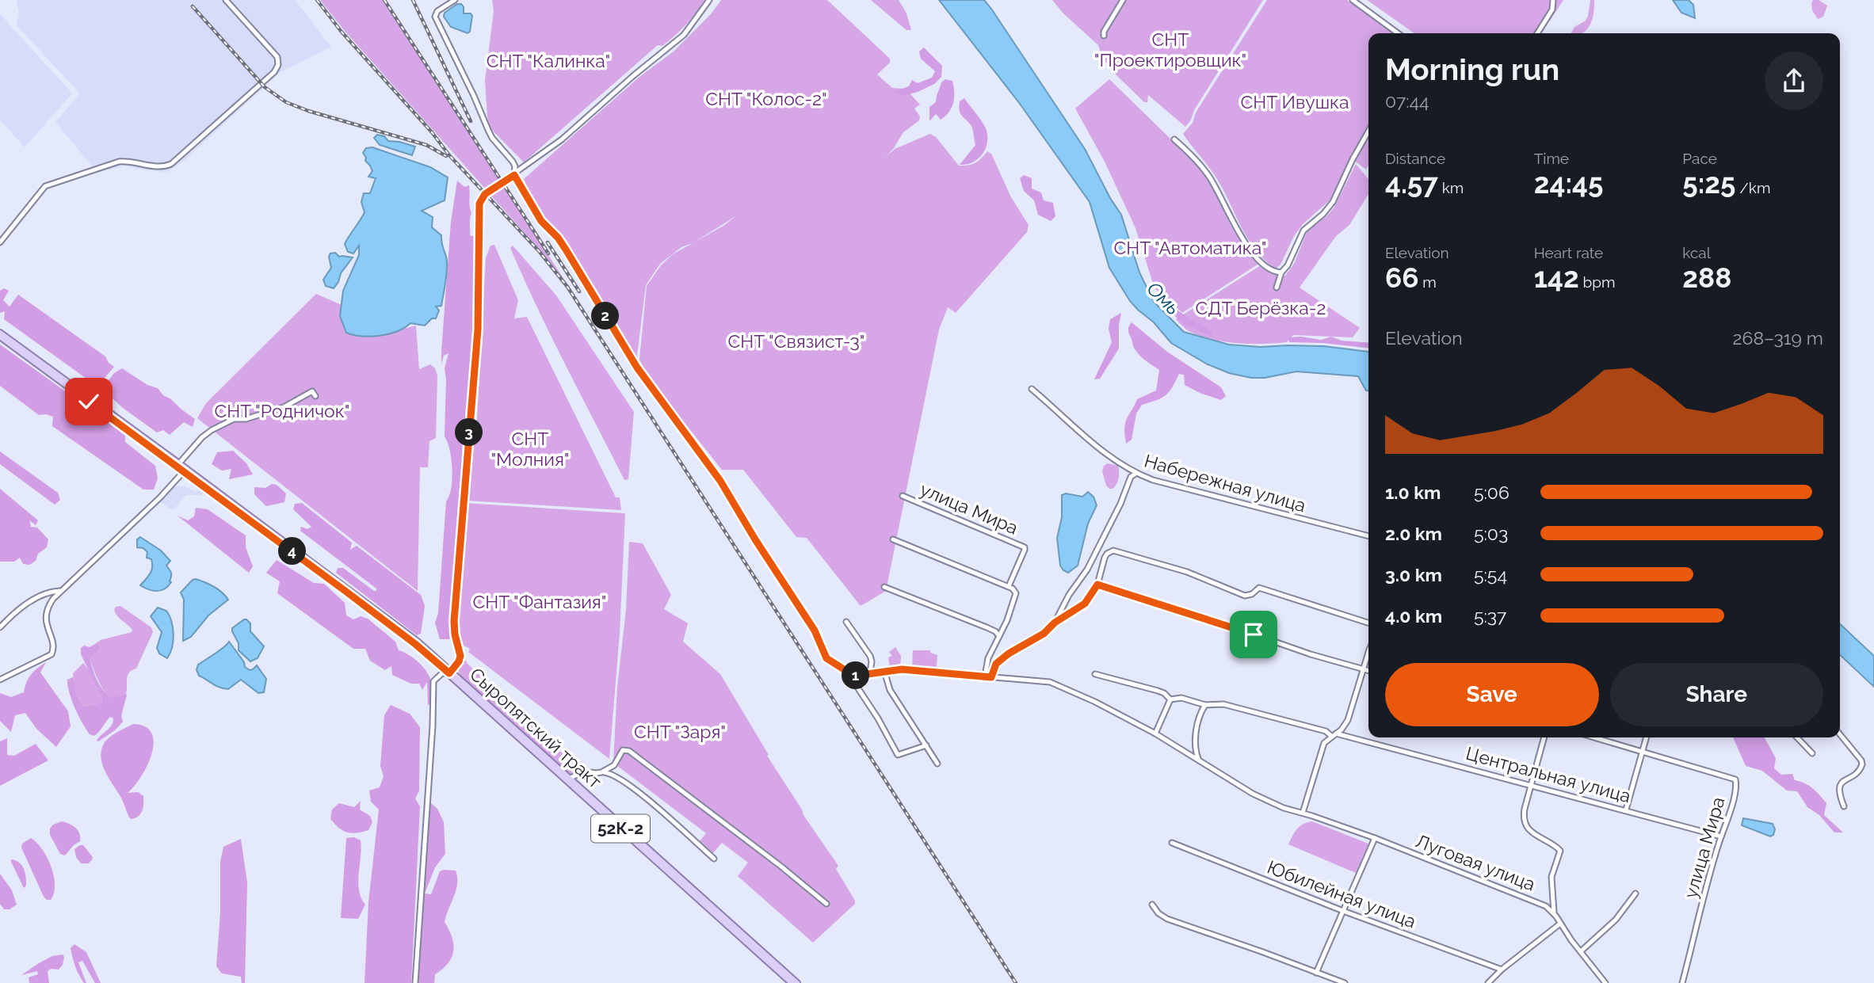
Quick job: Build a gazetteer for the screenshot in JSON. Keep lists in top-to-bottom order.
{
  "streets": {
    "main road": ["Сыропятский тракт", "52К-2"],
    "street": [
      "Набережная улица",
      "улица Мира",
      "Центральная улица",
      "Луговая улица",
      "Юбилейная улица"
    ]
  },
  "crossings": [
    ["улица Мира", "Центральная улица"]
  ],
  "water": ["Омь"],
  "parks": [
    "СНТ \"Проектировщик\"",
    "СНТ \"Калинка\"",
    "СНТ \"Колос-2\"",
    "СНТ Ивушка",
    "СНТ \"Автоматика\"",
    "СДТ Берёзка-2",
    "СНТ \"Связист-3\"",
    "СНТ \"Родничок\"",
    "СНТ \"Молния\"",
    "СНТ \"Фантазия\"",
    "СНТ \"Заря\""
  ],
  "page": {
    "heading": ["Morning run", "07:44"],
    "stats": [
      ["Distance", "4.57 km"],
      ["Time", "24:45"],
      ["Pace", "5:25 /km"],
      ["Elevation", "66 m"],
      ["Heart rate", "142 bpm"],
      ["kcal", "288"]
    ],
    "pins": [
      "2",
      "3",
      "4",
      "1"
    ],
    "chart": ["Elevation", "268–319 m"],
    "list": [
      {
        "name": "1.0 km",
        "note": "5:06"
      },
      {
        "name": "2.0 km",
        "note": "5:03"
      },
      {
        "name": "3.0 km",
        "note": "5:54"
      },
      {
        "name": "4.0 km",
        "note": "5:37"
      }
    ],
    "buttons": ["Save", "Share"]
  }
}
